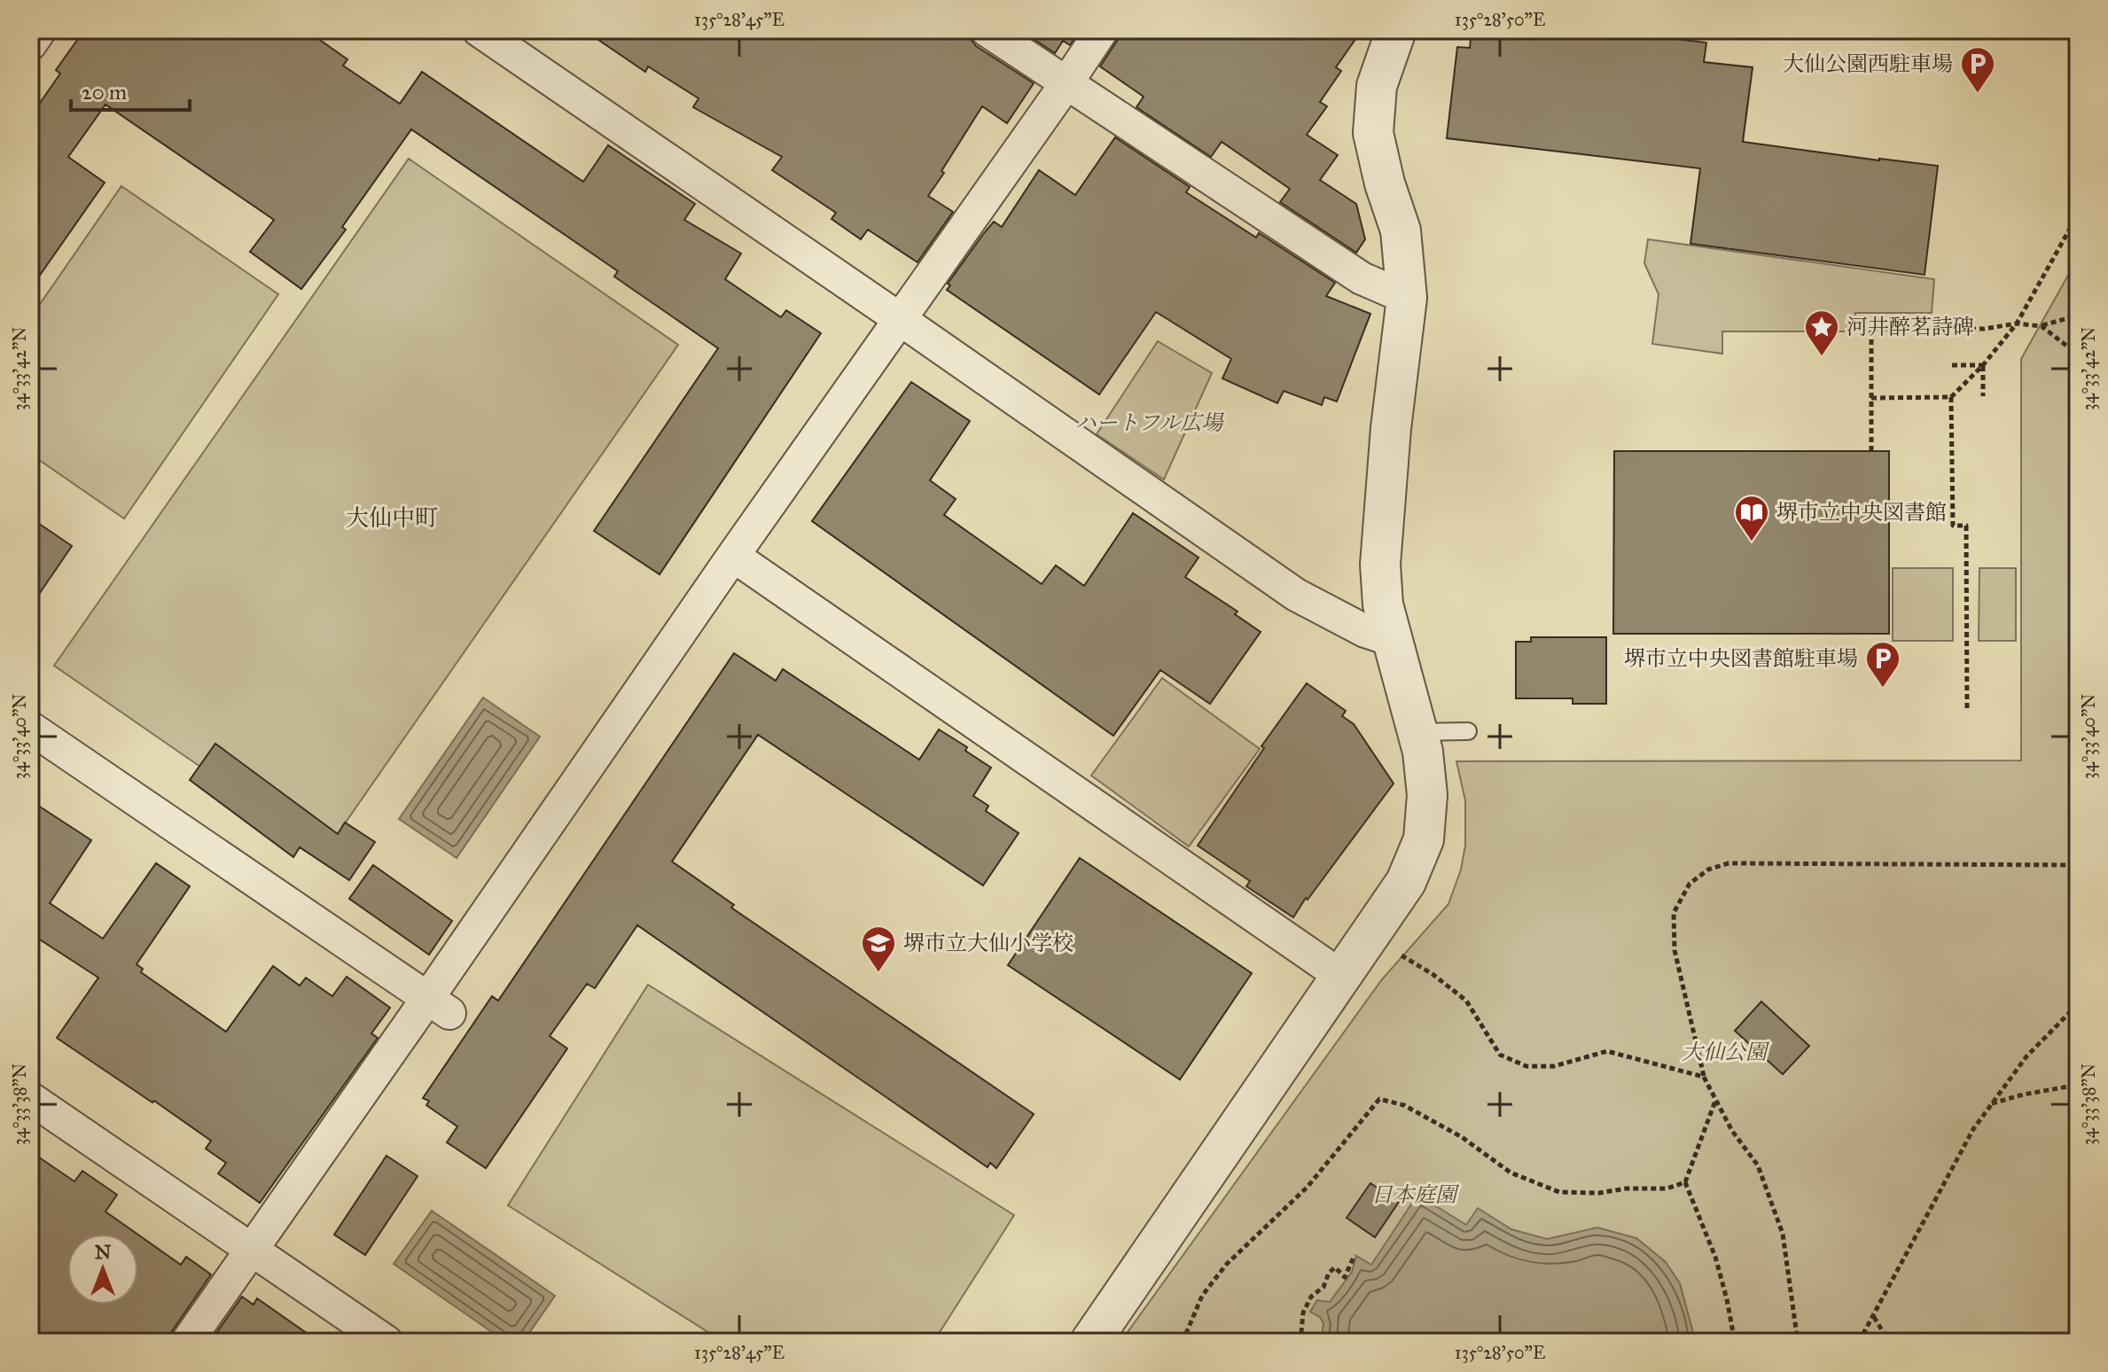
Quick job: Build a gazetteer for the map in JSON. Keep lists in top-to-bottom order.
{
  "districts": ["大仙中町"],
  "parks": ["ハートフル広場", "大仙公園", "日本庭園"],
  "places": {
    "parking": ["大仙公園西駐車場", "堺市立中央図書館駐車場"],
    "place": ["河井醉茗詩碑"],
    "library": ["堺市立中央図書館"],
    "school or university": ["堺市立大仙小学校"]
  },
  "scale_bar": "20 m",
  "north": "top",
  "coordinates": [
    "135°28'45\"E",
    "135°28'50\"E",
    "34°33'42\"N",
    "34°33'40\"N",
    "34°33'38\"N"
  ]
}
